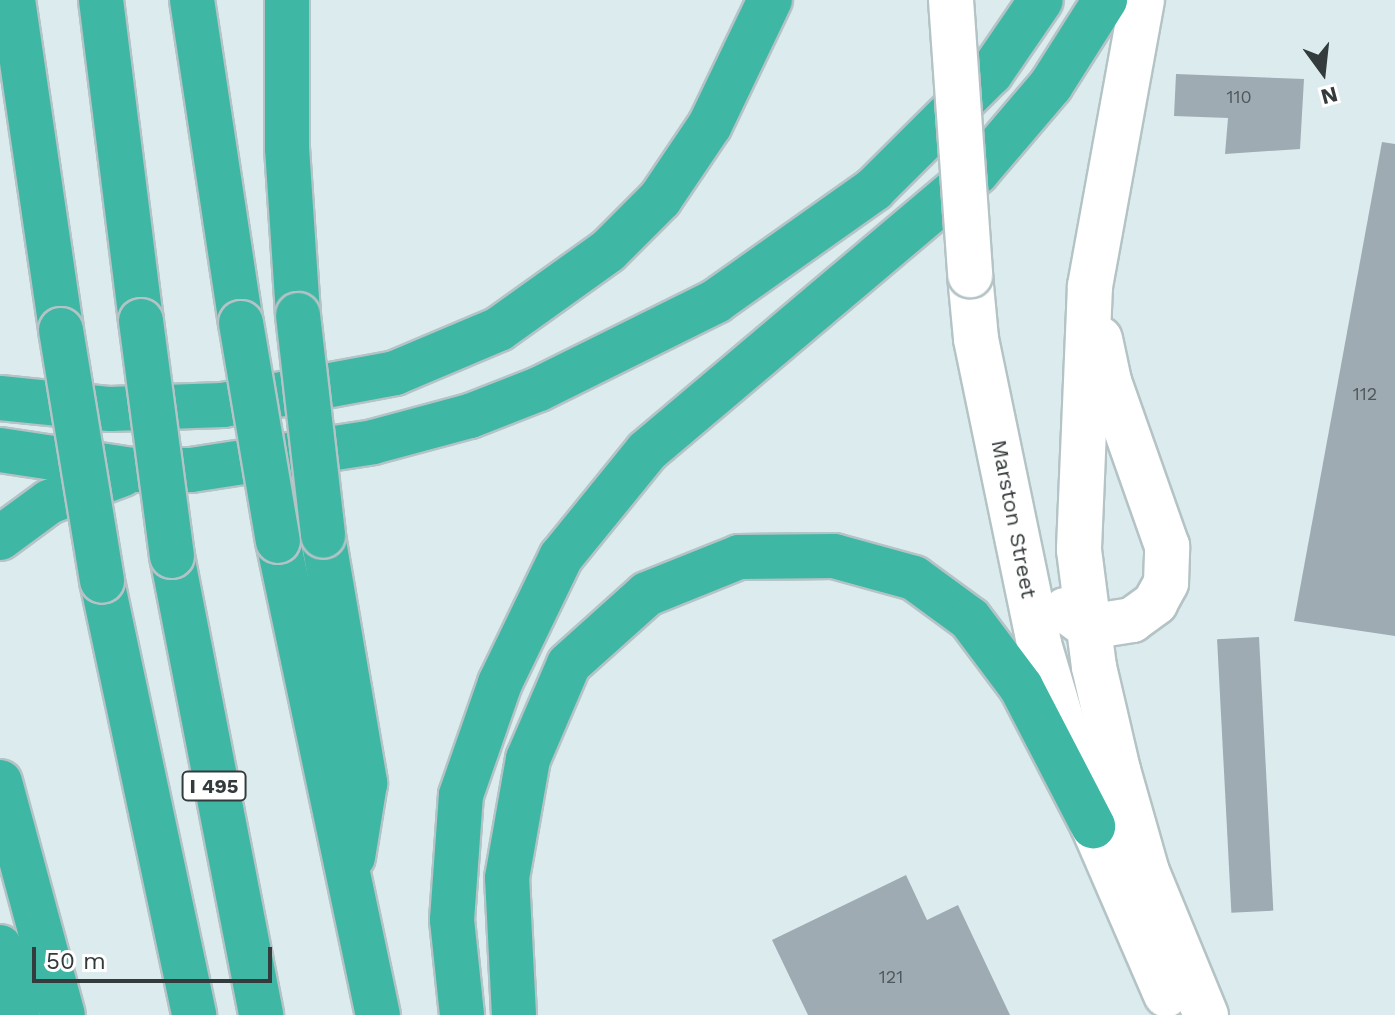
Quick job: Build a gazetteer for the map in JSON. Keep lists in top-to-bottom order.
{
  "streets": {
    "highway": ["I 495"],
    "main road": ["Marston Street"]
  },
  "house_numbers": ["110", "112", "121"],
  "scale_bar": "50 m",
  "north": "bottom"
}
